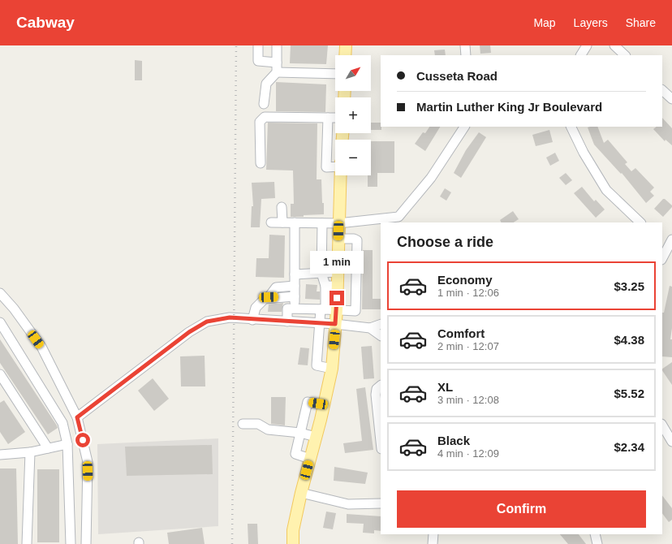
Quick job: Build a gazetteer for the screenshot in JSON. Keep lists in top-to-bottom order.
{
  "north": "top right",
  "page": {
    "header": "Cabway",
    "nav": ["Map", "Layers", "Share"],
    "map_buttons": ["+", "−"],
    "banner": ["Cusseta Road", "Martin Luther King Jr Boulevard"],
    "heading": "Choose a ride",
    "bubble": "1 min",
    "list": [
      {
        "name": "Economy",
        "note": "1 min · 12:06",
        "value": "$3.25"
      },
      {
        "name": "Comfort",
        "note": "2 min · 12:07",
        "value": "$4.38"
      },
      {
        "name": "XL",
        "note": "3 min · 12:08",
        "value": "$5.52"
      },
      {
        "name": "Black",
        "note": "4 min · 12:09",
        "value": "$2.34"
      }
    ],
    "buttons": "Confirm"
  }
}
